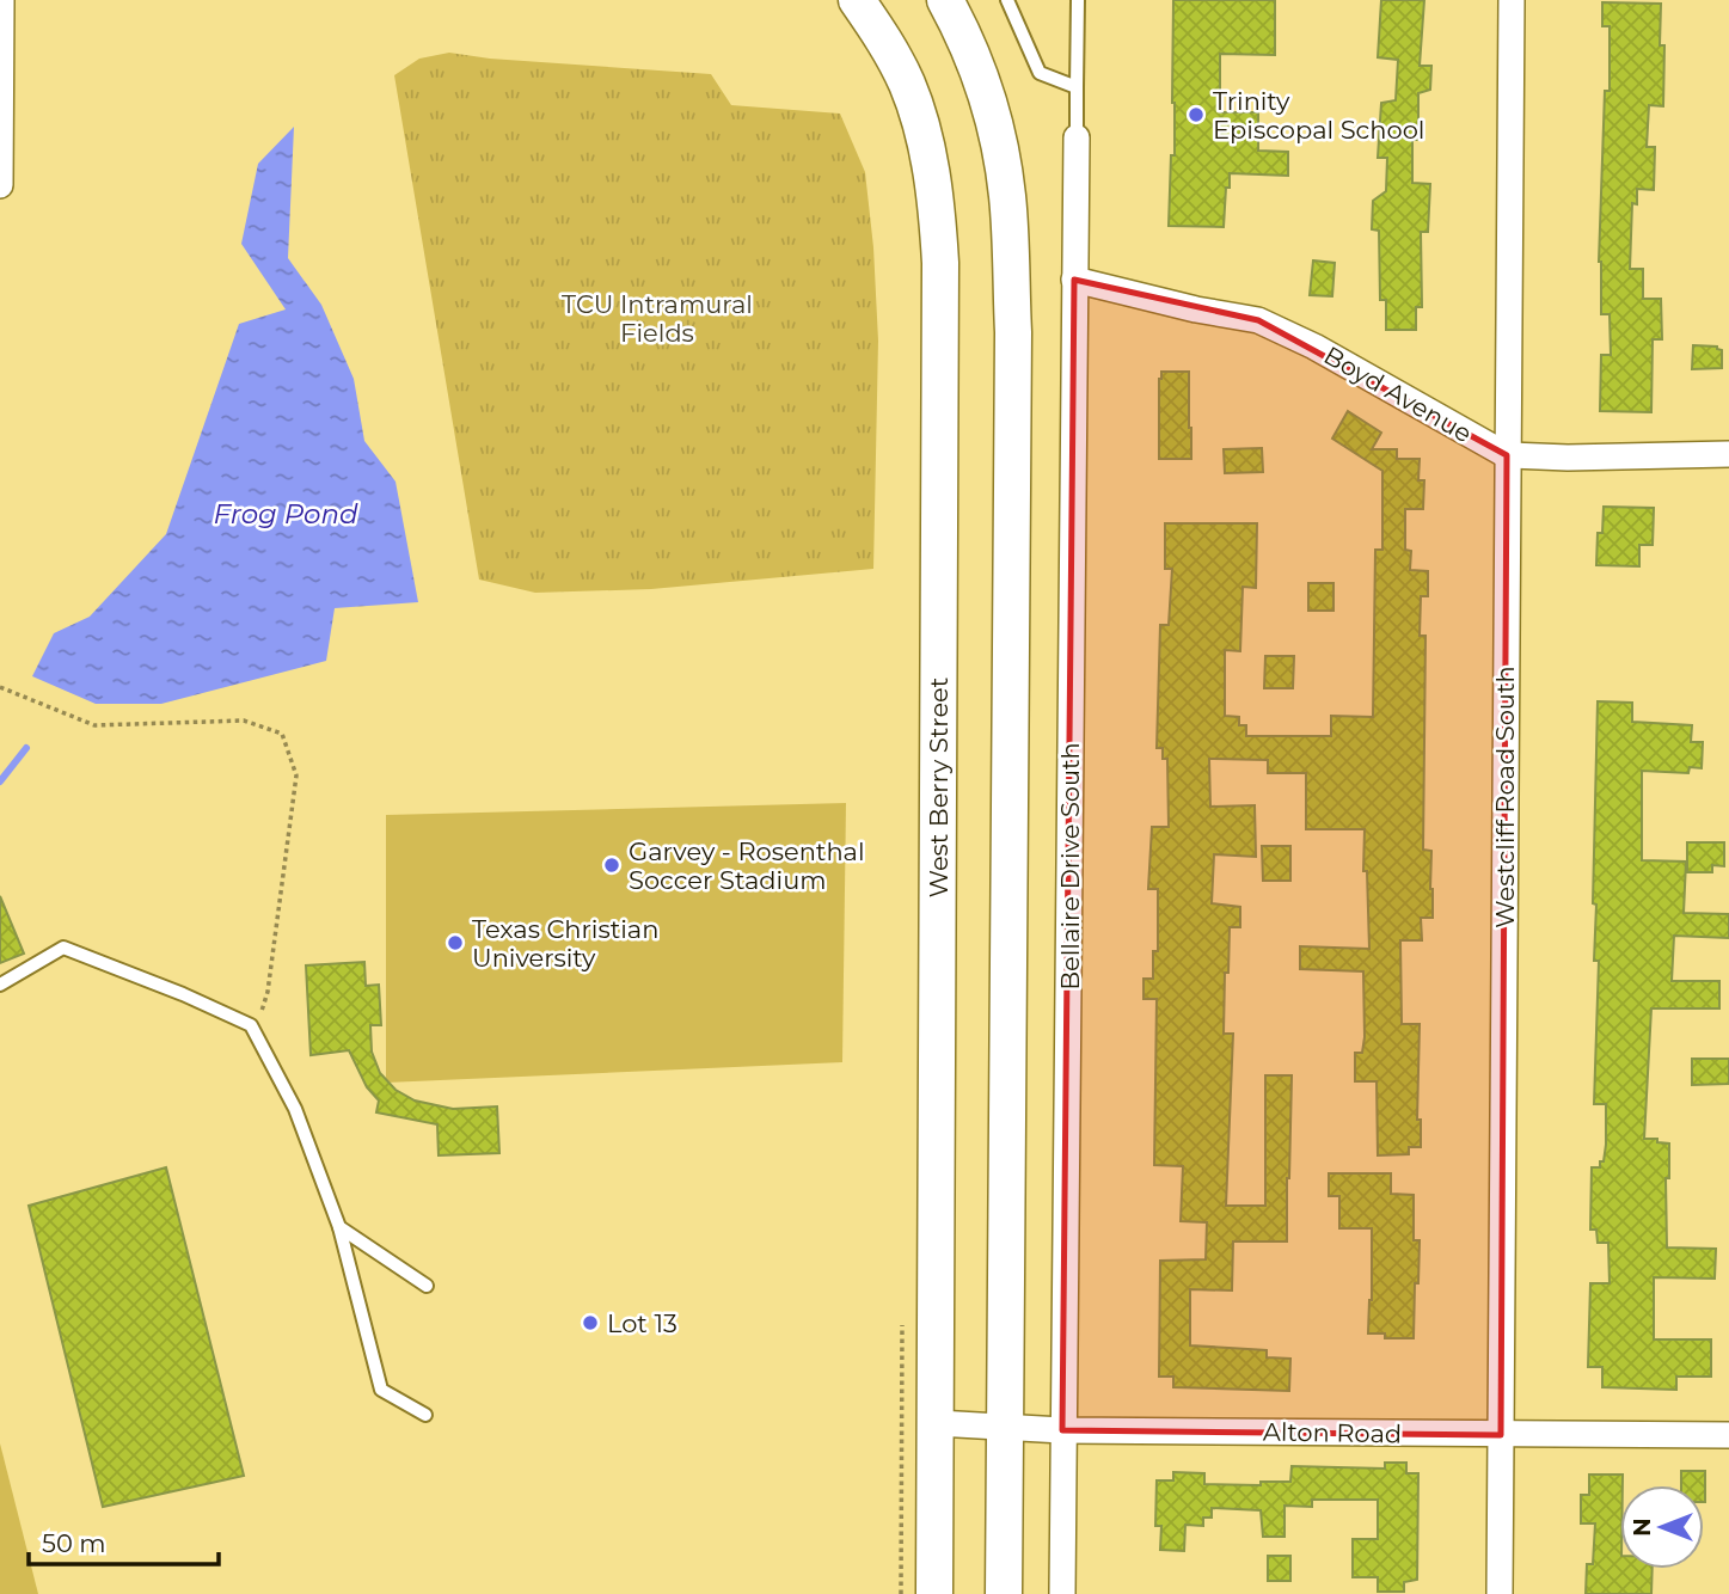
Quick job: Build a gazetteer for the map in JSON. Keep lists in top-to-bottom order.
{
  "streets": {
    "main road": ["West Berry Street"],
    "street": [
      "Boyd Avenue",
      "Westcliff Road South",
      "Bellaire Drive South",
      "Alton Road"
    ]
  },
  "crossings": [
    ["Boyd Avenue", "Westcliff Road South"],
    ["Boyd Avenue", "Bellaire Drive South"],
    ["West Berry Street", "Alton Road"],
    ["Westcliff Road South", "Alton Road"],
    ["Bellaire Drive South", "Alton Road"]
  ],
  "water": ["Frog Pond"],
  "parks": ["TCU Intramural Fields"],
  "places": [
    "Trinity Episcopal School",
    "Garvey - Rosenthal Soccer Stadium",
    "Texas Christian University",
    "Lot 13"
  ],
  "scale_bar": "50 m",
  "north": "left"
}
